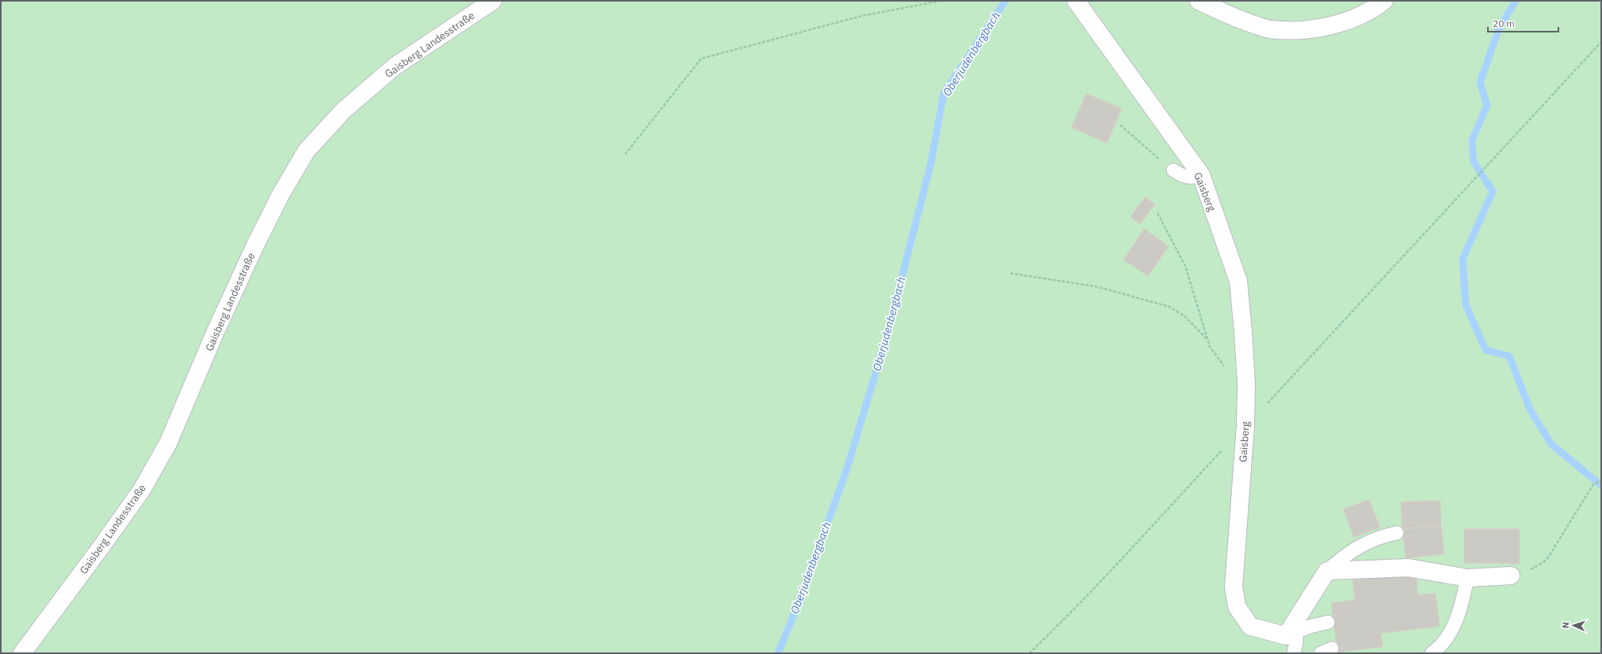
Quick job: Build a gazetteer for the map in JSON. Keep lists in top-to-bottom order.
{
  "streets": {
    "street": ["Gaisberg Landesstraße", "Gaisberg"]
  },
  "water": ["Oberjudenbergbach"],
  "scale_bar": "20 m",
  "north": "left"
}
